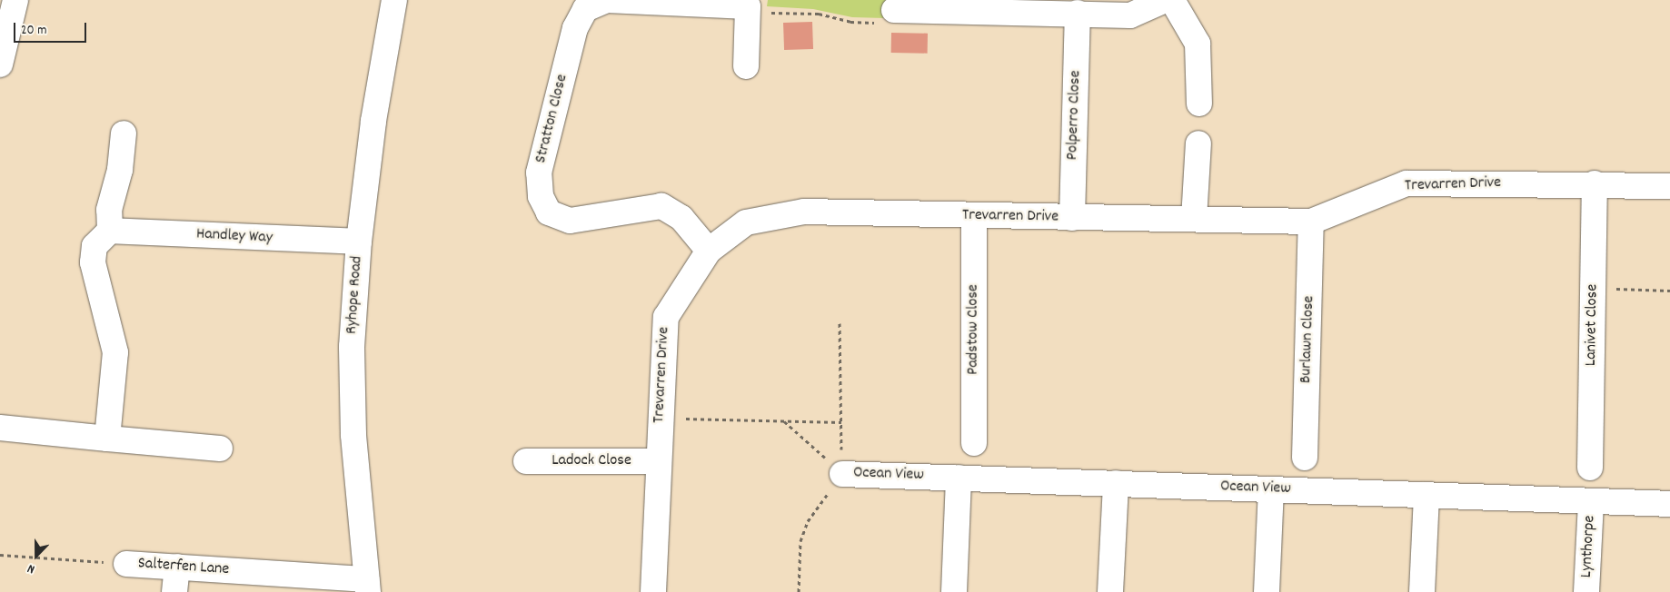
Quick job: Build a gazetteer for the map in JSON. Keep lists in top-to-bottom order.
{
  "streets": {
    "main road": [
      "Polperro Close",
      "Stratton Close",
      "Trevarren Drive",
      "Handley Way",
      "Ryhope Road",
      "Lanivet Close",
      "Padstow Close",
      "Burlawn Close",
      "Ladock Close",
      "Ocean View",
      "Lynthorpe",
      "Salterfen Lane"
    ]
  },
  "crossings": [
    ["Polperro Close", "Trevarren Drive"],
    ["Stratton Close", "Trevarren Drive"],
    ["Trevarren Drive", "Lanivet Close"],
    ["Trevarren Drive", "Padstow Close"],
    ["Trevarren Drive", "Burlawn Close"],
    ["Trevarren Drive", "Ladock Close"],
    ["Handley Way", "Ryhope Road"],
    ["Ryhope Road", "Salterfen Lane"],
    ["Ocean View", "Lynthorpe"]
  ],
  "scale_bar": "20 m",
  "north": "bottom"
}
